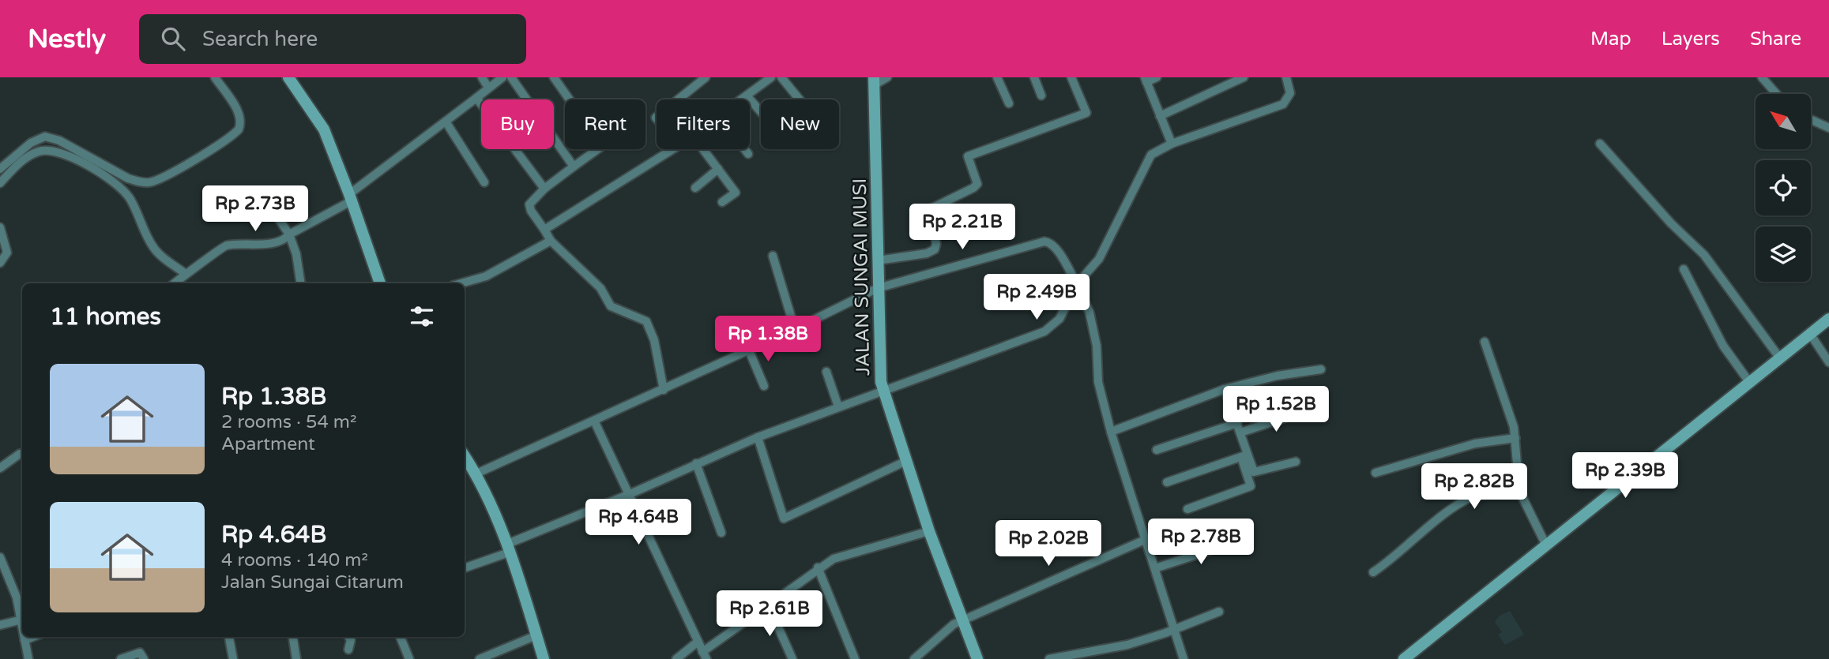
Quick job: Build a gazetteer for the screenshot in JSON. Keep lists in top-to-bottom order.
{
  "streets": {
    "street": ["JALAN SUNGAI MUSI"]
  },
  "north": "top left",
  "page": {
    "header": "Nestly",
    "search": "Search here",
    "nav": ["Map", "Layers", "Share"],
    "chip": [
      "Buy",
      "Rent",
      "Filters",
      "New"
    ],
    "price": [
      "Rp 2.73B",
      "Rp 2.21B",
      "Rp 2.49B",
      "Rp 1.38B",
      "Rp 1.52B",
      "Rp 2.39B",
      "Rp 2.82B",
      "Rp 4.64B",
      "Rp 2.78B",
      "Rp 2.02B",
      "Rp 2.61B"
    ],
    "heading": "11 homes",
    "list": [
      {
        "name": "Rp 1.38B",
        "note": "2 rooms · 54 m² · Apartment"
      },
      {
        "name": "Rp 4.64B",
        "note": "4 rooms · 140 m² · Jalan Sungai Citarum"
      }
    ]
  }
}
